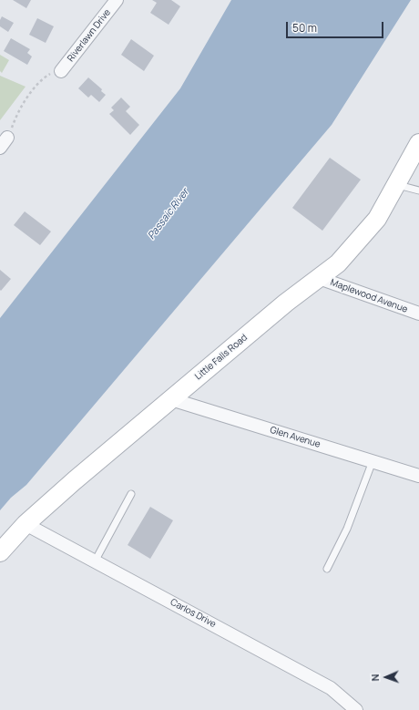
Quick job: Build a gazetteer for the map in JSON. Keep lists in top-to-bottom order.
{
  "streets": {
    "street": [
      "Riverlawn Drive",
      "Maplewood Avenue",
      "Little Falls Road",
      "Glen Avenue",
      "Carlos Drive"
    ]
  },
  "crossings": [
    ["Maplewood Avenue", "Little Falls Road"],
    ["Little Falls Road", "Glen Avenue"],
    ["Little Falls Road", "Carlos Drive"]
  ],
  "water": ["Passaic River"],
  "scale_bar": "50 m",
  "north": "left"
}
